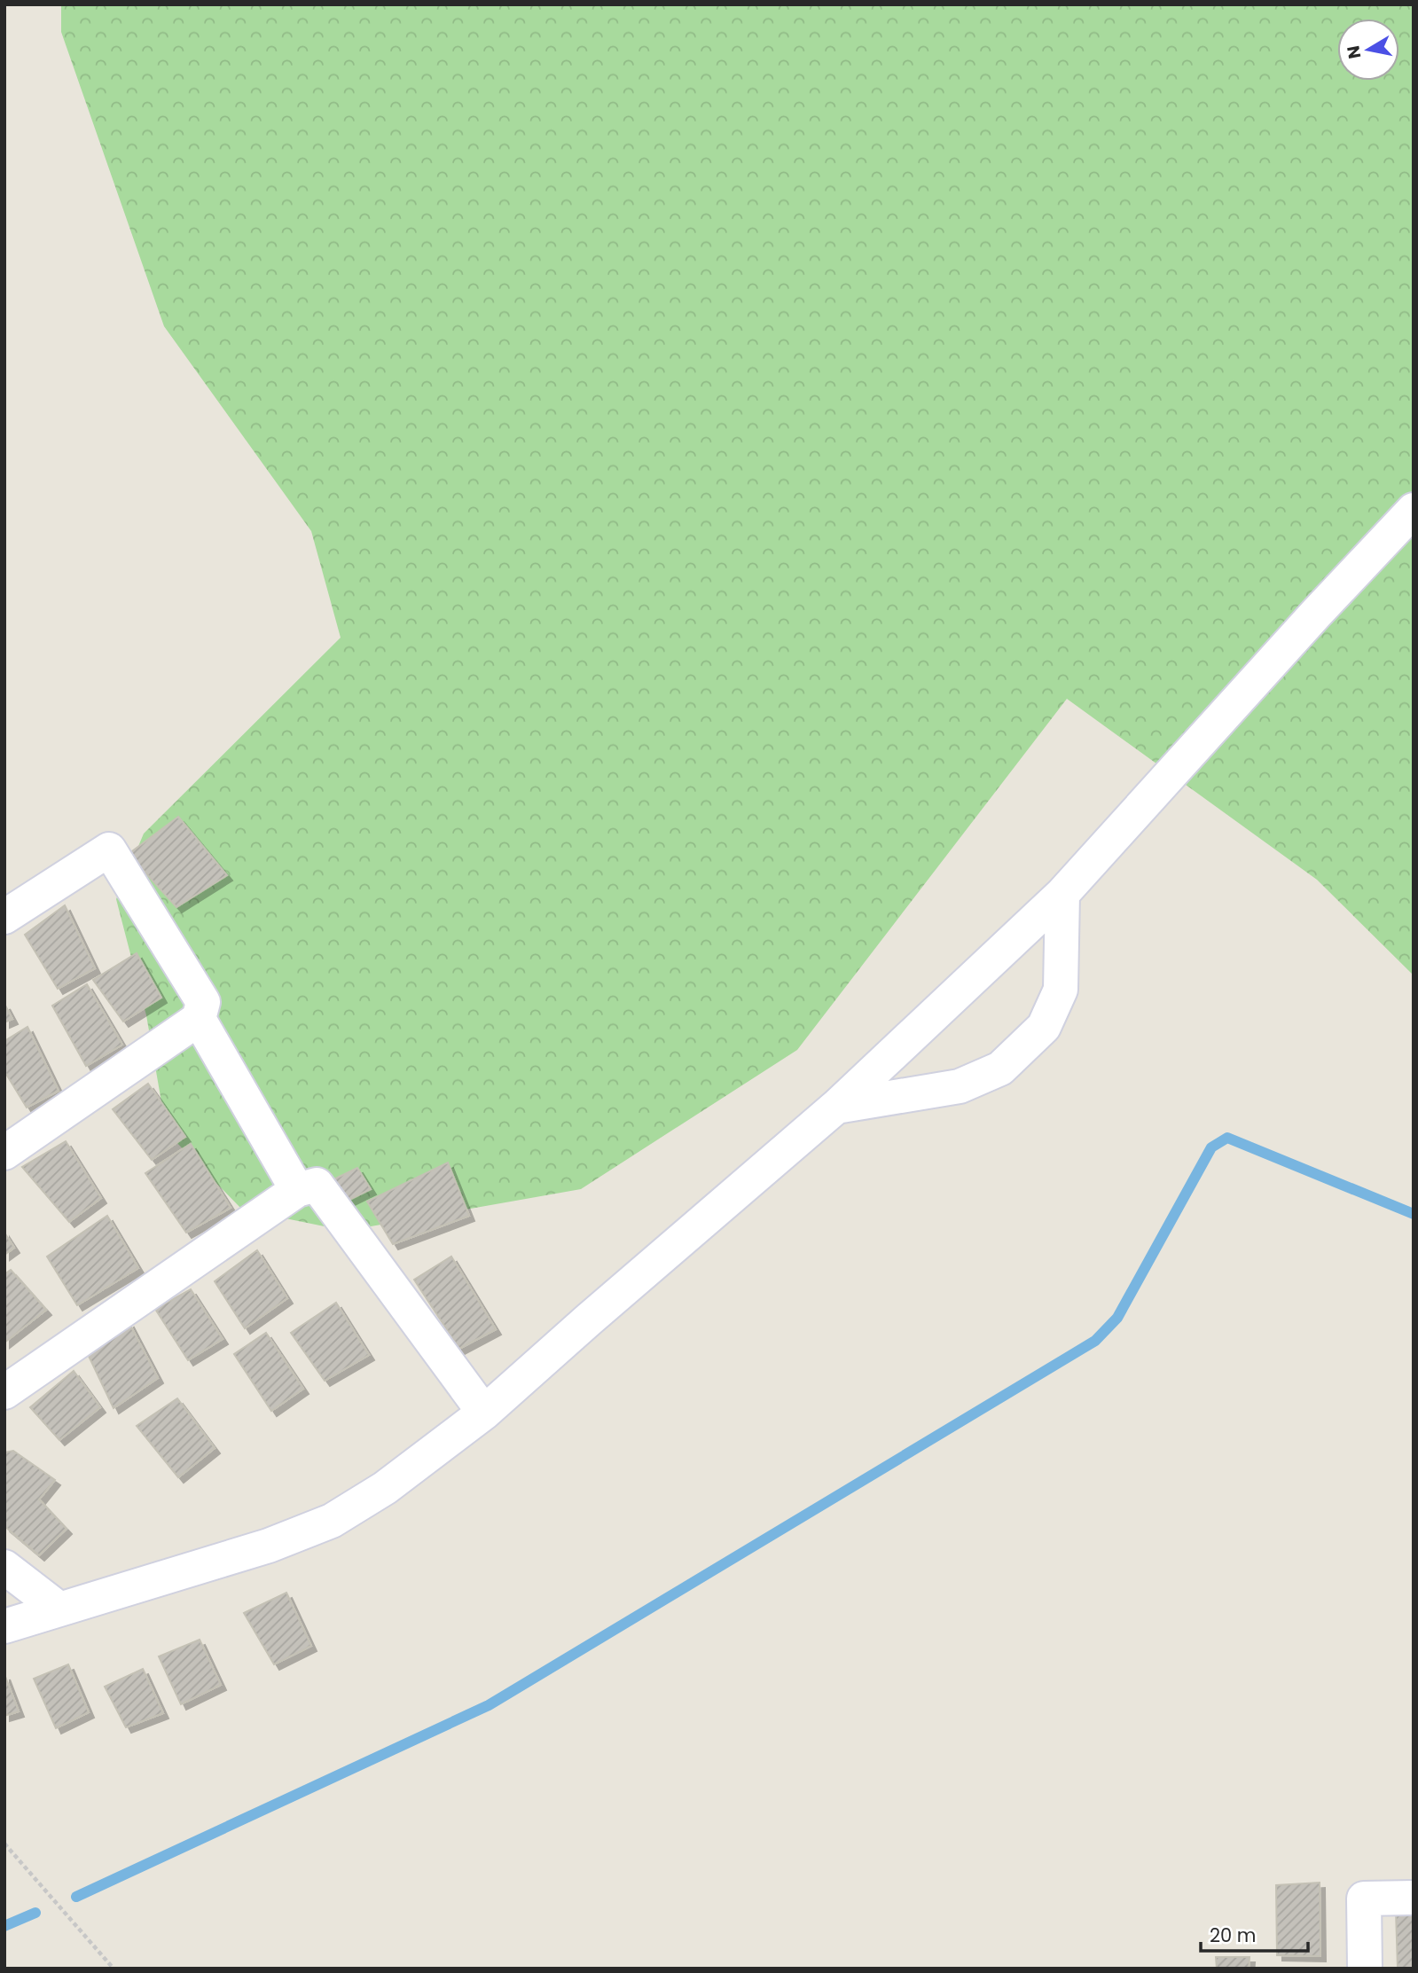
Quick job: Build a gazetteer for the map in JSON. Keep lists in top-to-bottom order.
{
  "scale_bar": "20 m",
  "north": "left"
}
